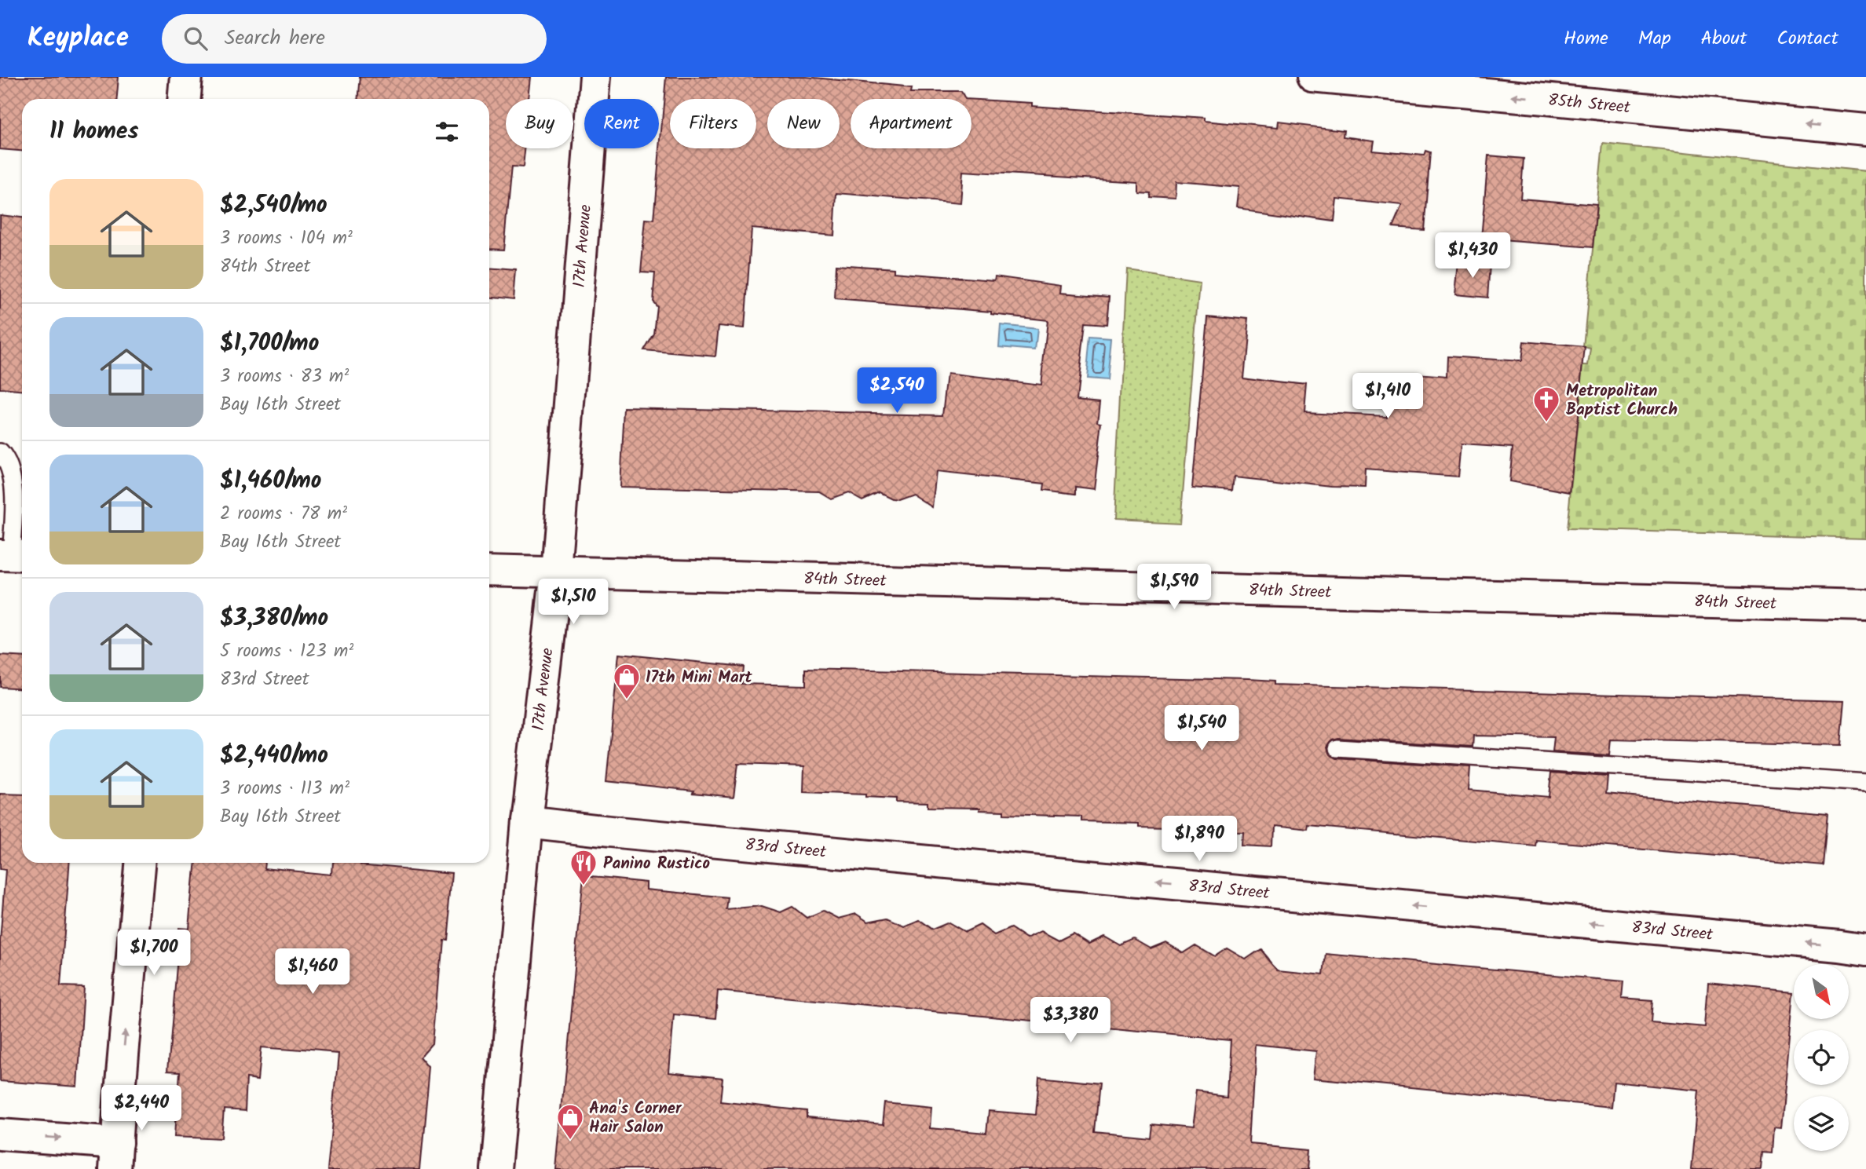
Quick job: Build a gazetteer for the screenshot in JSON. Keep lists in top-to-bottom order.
{
  "streets": {
    "street": [
      "85th Street",
      "17th Avenue",
      "84th Street",
      "83rd Street"
    ]
  },
  "crossings": [
    ["17th Avenue", "84th Street"],
    ["17th Avenue", "83rd Street"]
  ],
  "one_way": ["85th Street", "83rd Street"],
  "places": {
    "church": ["Metropolitan Baptist Church"],
    "shop": ["17th Mini Mart", "Ana's Corner Hair Salon"],
    "restaurant": ["Panino Rustico"]
  },
  "north": "bottom right",
  "page": {
    "header": "Keyplace",
    "search": "Search here",
    "nav": [
      "Home",
      "Map",
      "About",
      "Contact"
    ],
    "chip": [
      "Buy",
      "Rent",
      "Filters",
      "New",
      "Apartment"
    ],
    "heading": "11 homes",
    "list": [
      {
        "name": "$2,540/mo",
        "note": "3 rooms · 104 m² · 84th Street"
      },
      {
        "name": "$1,700/mo",
        "note": "3 rooms · 83 m² · Bay 16th Street"
      },
      {
        "name": "$1,460/mo",
        "note": "2 rooms · 78 m² · Bay 16th Street"
      },
      {
        "name": "$3,380/mo",
        "note": "5 rooms · 123 m² · 83rd Street"
      },
      {
        "name": "$2,440/mo",
        "note": "3 rooms · 113 m² · Bay 16th Street"
      }
    ],
    "price": [
      "$1,430",
      "$2,540",
      "$1,410",
      "$1,590",
      "$1,510",
      "$1,540",
      "$1,890",
      "$1,700",
      "$1,460",
      "$3,380",
      "$2,440"
    ]
  }
}
